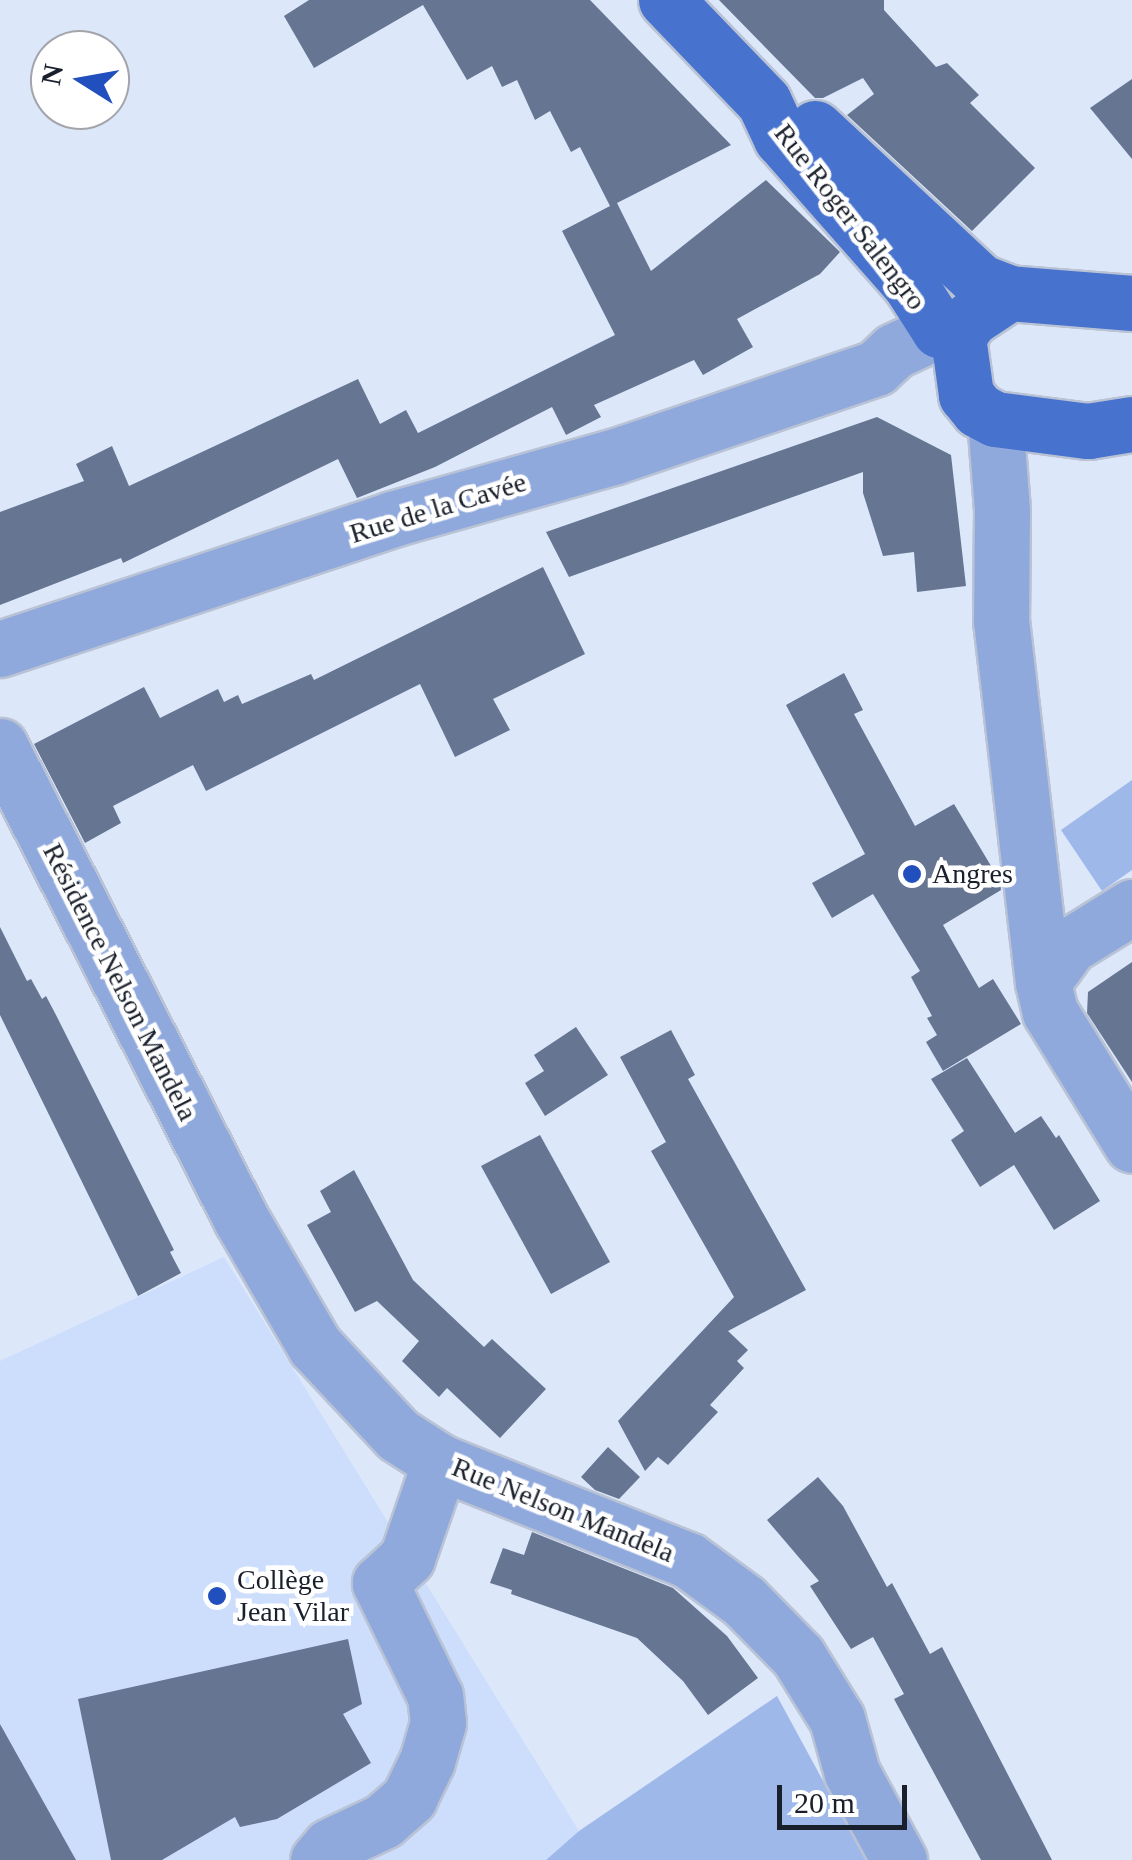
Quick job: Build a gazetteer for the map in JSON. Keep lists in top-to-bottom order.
{
  "streets": {
    "main road": ["Rue Roger Salengro"],
    "street": ["Rue de la Cavée", "Résidence Nelson Mandela", "Rue Nelson Mandela"]
  },
  "crossings": [
    ["Rue Roger Salengro", "Rue de la Cavée"],
    ["Résidence Nelson Mandela", "Rue Nelson Mandela"]
  ],
  "places": ["Angres", "Collège Jean Vilar"],
  "scale_bar": "20 m",
  "north": "left"
}
